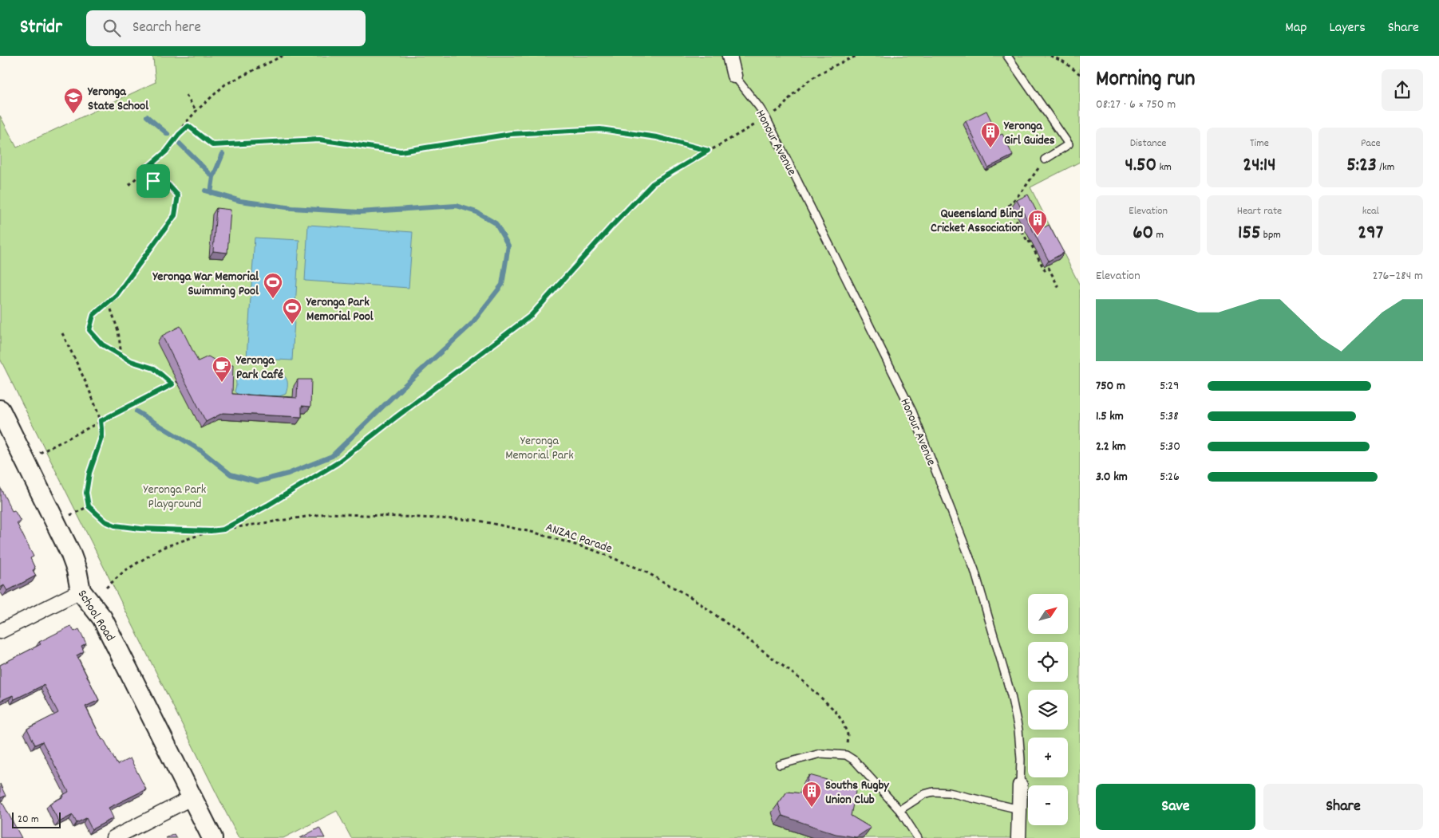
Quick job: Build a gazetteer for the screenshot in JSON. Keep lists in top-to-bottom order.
{
  "streets": {
    "street": ["Honour Avenue", "School Road"],
    "path": ["ANZAC Parade"]
  },
  "parks": ["Yeronga Memorial Park", "Yeronga Park Playground"],
  "places": {
    "school or university": ["Yeronga State School"],
    "building": ["Yeronga Girl Guides", "Queensland Blind Cricket Association", "Souths Rugby Union Club"],
    "sports": ["Yeronga War Memorial Swimming Pool", "Yeronga Park Memorial Pool"],
    "cafe": ["Yeronga Park Café"]
  },
  "scale_bar": "20 m",
  "north": "top right",
  "page": {
    "header": "Stridr",
    "search": "Search here",
    "nav": ["Map", "Layers", "Share"],
    "heading": ["Morning run", "08:27 · 6 × 750 m"],
    "stats": [
      ["Distance", "4.50 km"],
      ["Time", "24:14"],
      ["Pace", "5:23 /km"],
      ["Elevation", "60 m"],
      ["Heart rate", "155 bpm"],
      ["kcal", "297"]
    ],
    "chart": ["Elevation", "276–284 m"],
    "list": [
      {
        "name": "750 m",
        "note": "5:29"
      },
      {
        "name": "1.5 km",
        "note": "5:38"
      },
      {
        "name": "2.2 km",
        "note": "5:30"
      },
      {
        "name": "3.0 km",
        "note": "5:26"
      }
    ],
    "map_buttons": ["+", "−"],
    "buttons": ["Save", "Share"],
    "scale": "20 m"
  }
}
